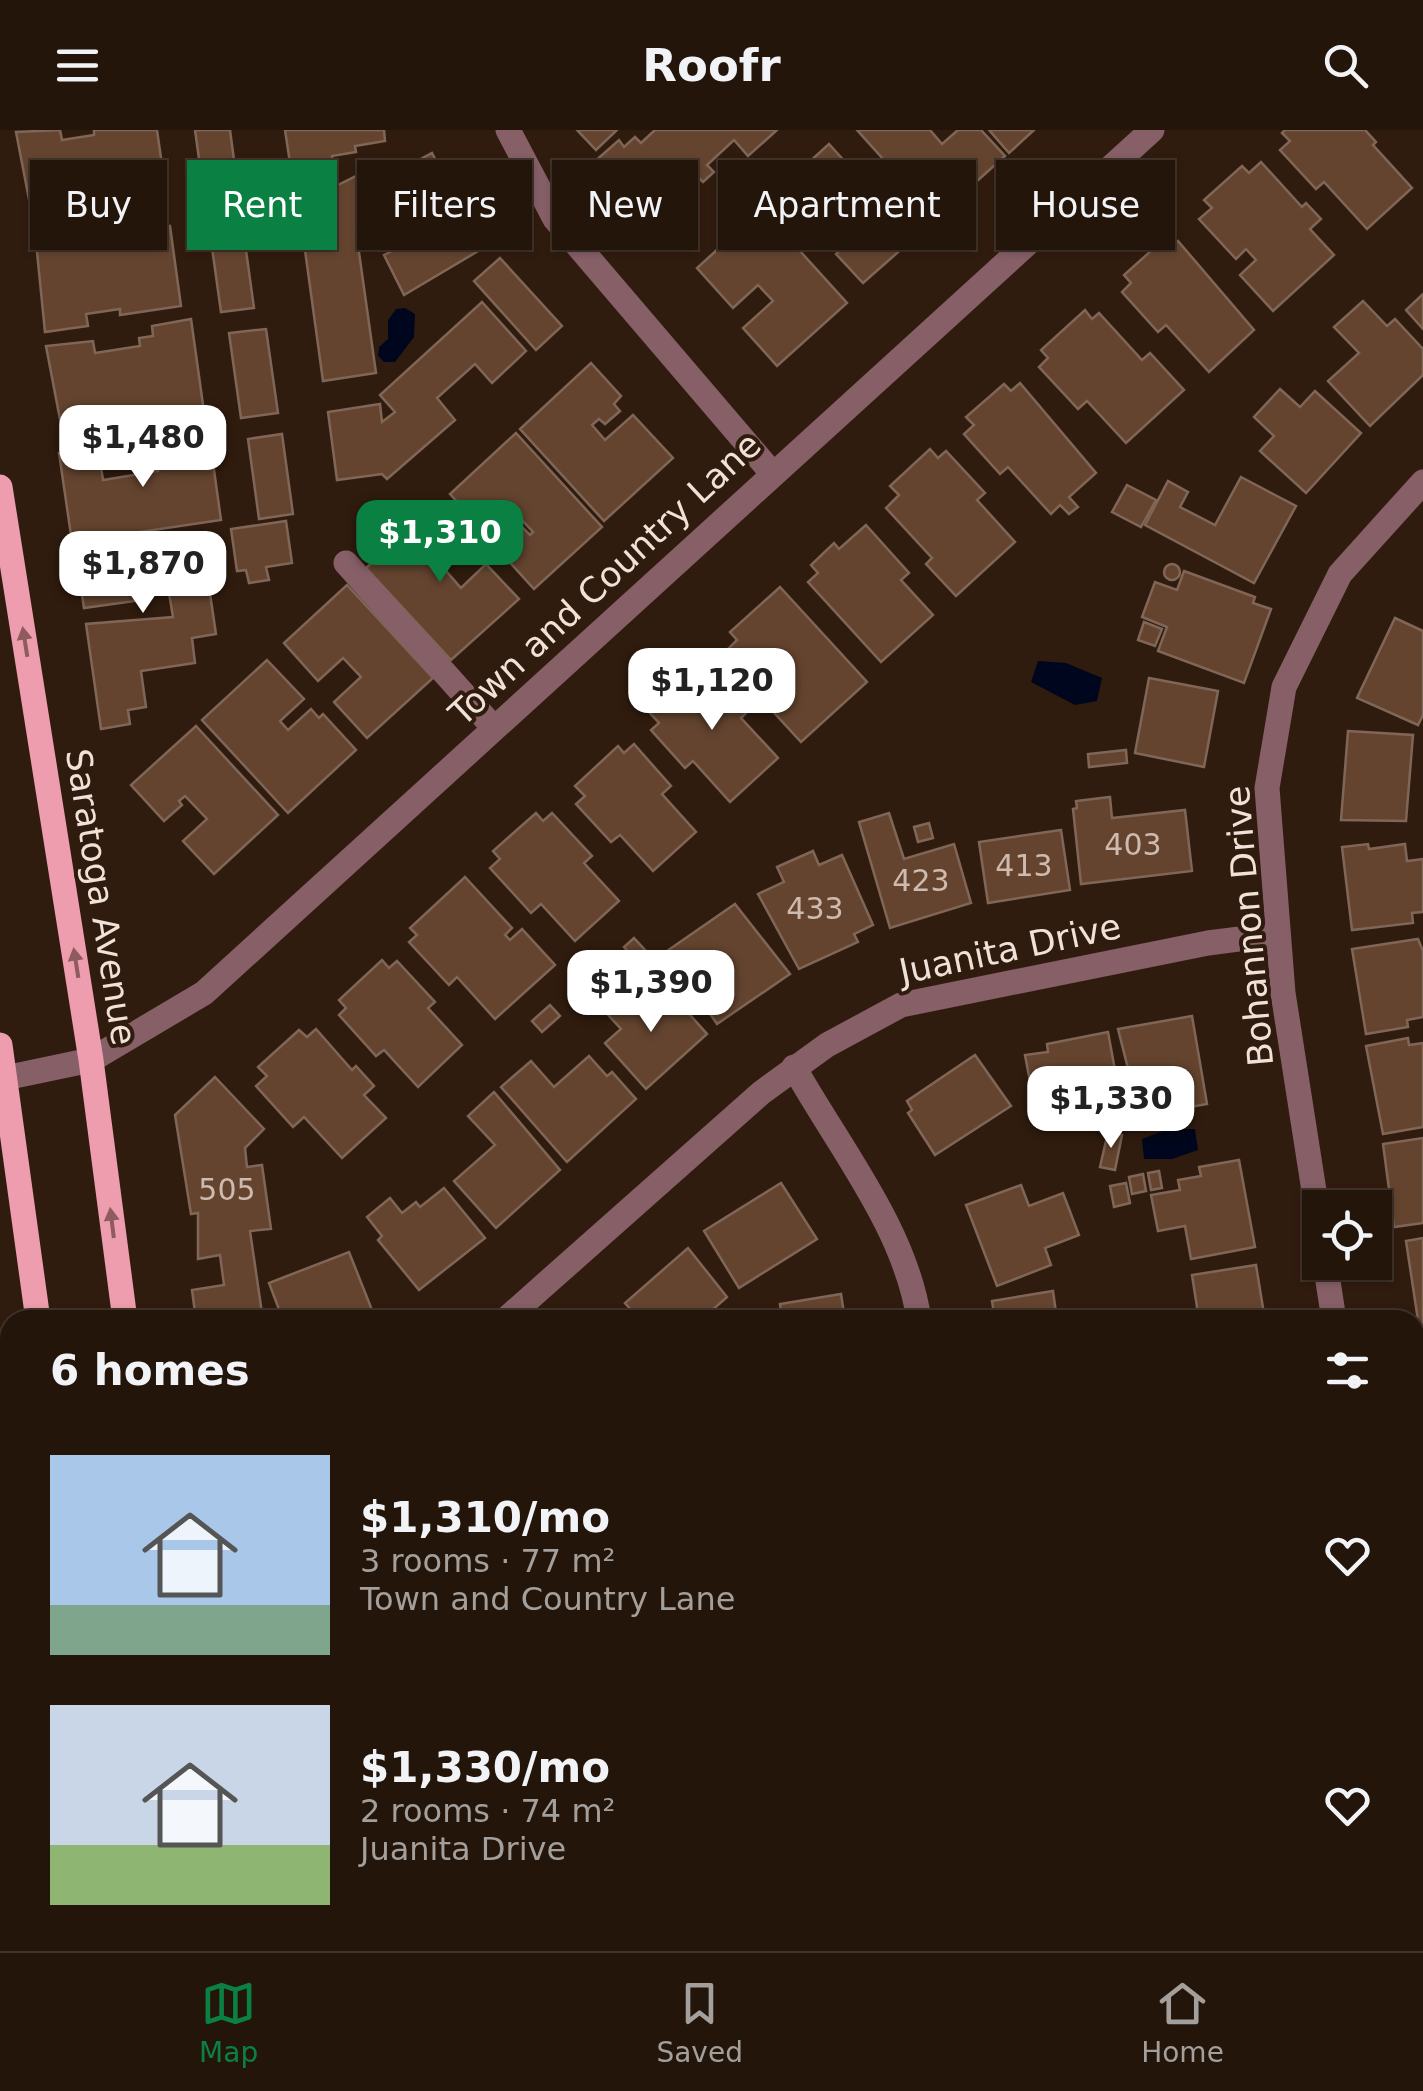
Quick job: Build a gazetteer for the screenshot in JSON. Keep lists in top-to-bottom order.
{
  "streets": {
    "main road": ["Saratoga Avenue"],
    "street": ["Town and Country Lane", "Bohannon Drive", "Juanita Drive"]
  },
  "crossings": [
    ["Town and Country Lane", "Saratoga Avenue"],
    ["Bohannon Drive", "Juanita Drive"]
  ],
  "house_numbers": [
    "403",
    "413",
    "423",
    "433",
    "505"
  ],
  "page": {
    "header": "Roofr",
    "chip": [
      "Buy",
      "Rent",
      "Filters",
      "New",
      "Apartment",
      "House"
    ],
    "price": [
      "$1,480",
      "$1,310",
      "$1,870",
      "$1,120",
      "$1,390",
      "$1,330"
    ],
    "heading": "6 homes",
    "list": [
      {
        "name": "$1,310/mo",
        "note": "3 rooms · 77 m² · Town and Country Lane"
      },
      {
        "name": "$1,330/mo",
        "note": "2 rooms · 74 m² · Juanita Drive"
      }
    ],
    "tabs": ["Map", "Saved", "Home"]
  }
}
